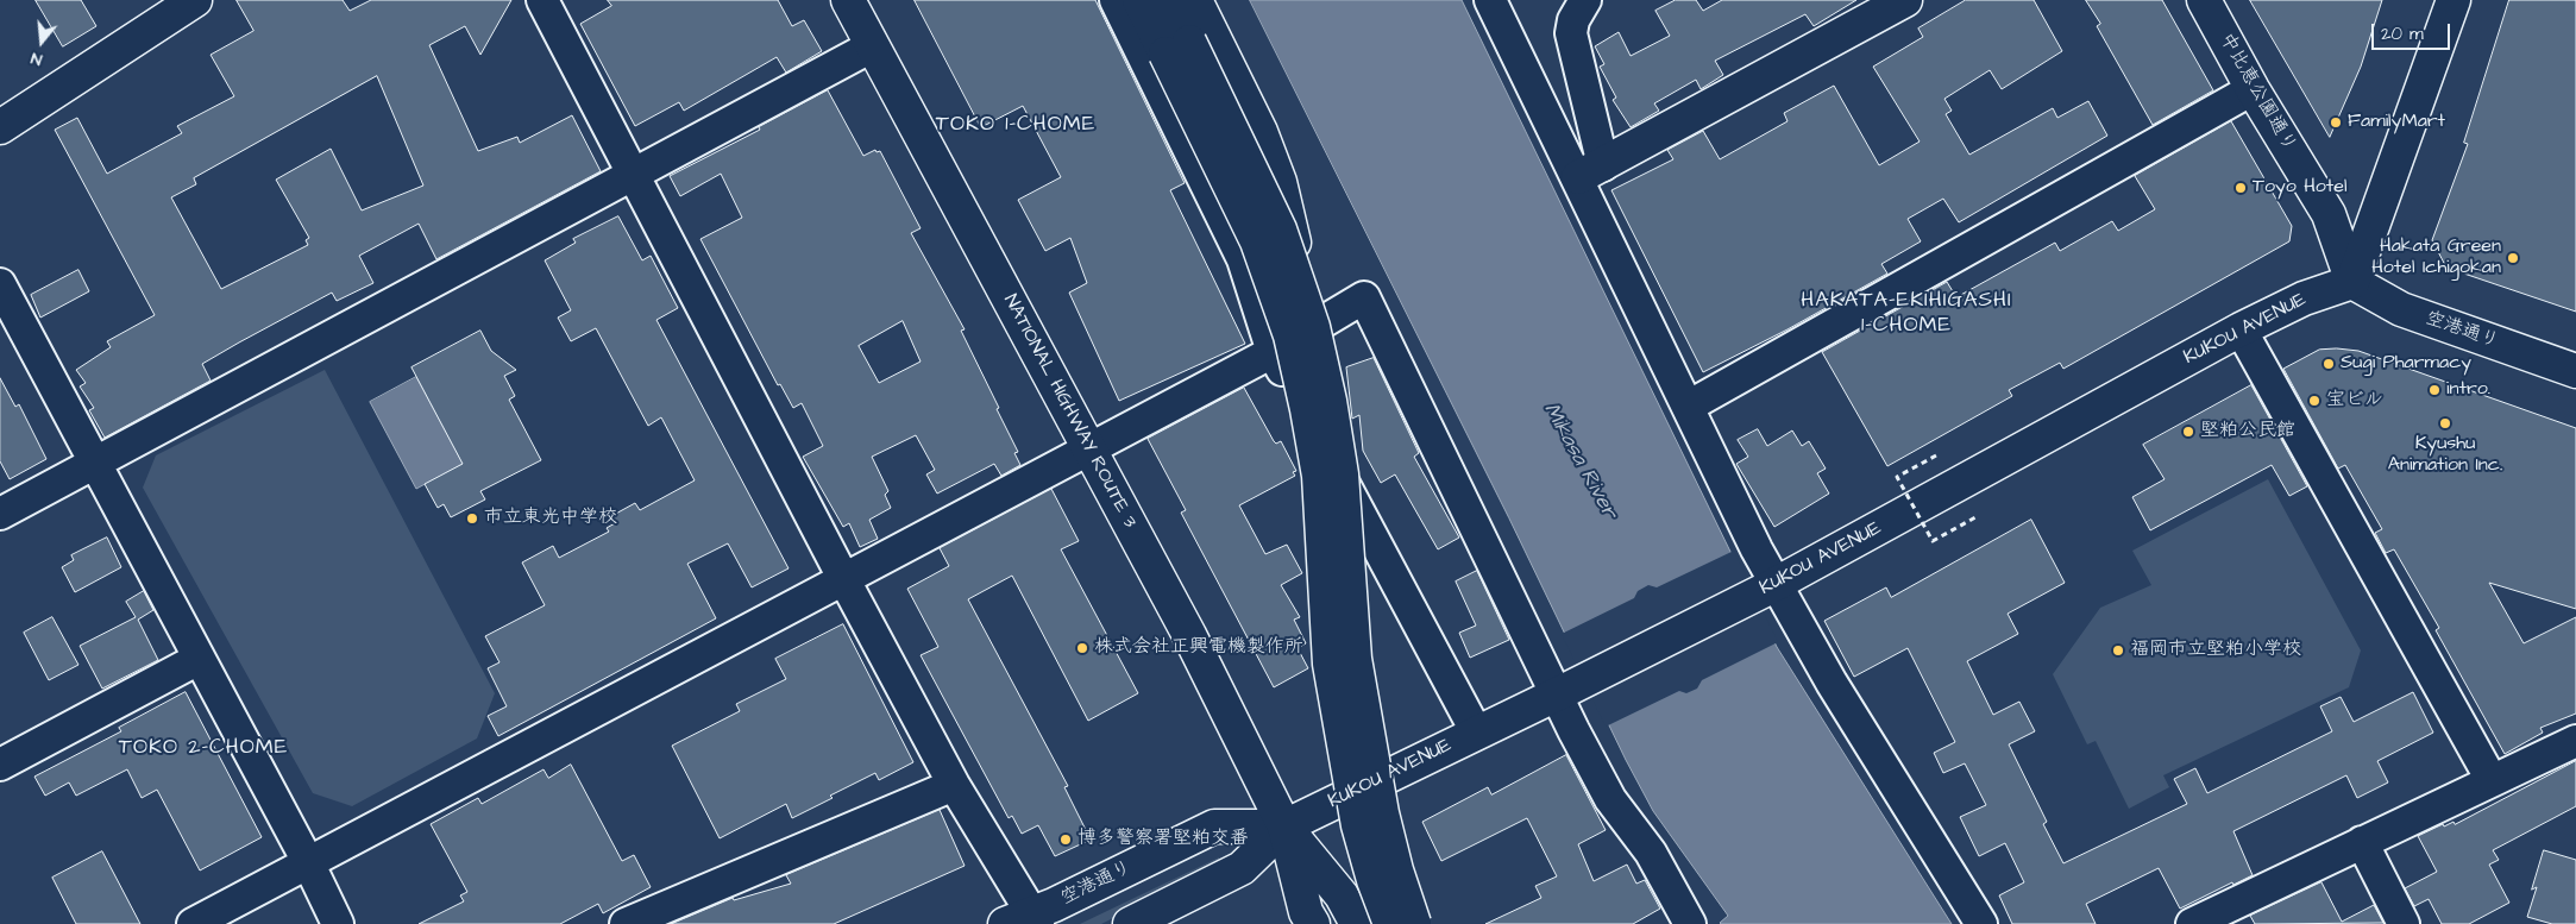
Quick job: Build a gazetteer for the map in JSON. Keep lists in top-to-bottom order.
{
  "streets": {
    "main road": [
      "中比恵公園通り",
      "KUKOU AVENUE",
      "空港通り",
      "NATIONAL HIGHWAY ROUTE 3"
    ]
  },
  "crossings": [
    ["中比恵公園通り", "KUKOU AVENUE"],
    ["中比恵公園通り", "空港通り"],
    ["KUKOU AVENUE", "空港通り"],
    ["KUKOU AVENUE", "NATIONAL HIGHWAY ROUTE 3"],
    ["空港通り", "NATIONAL HIGHWAY ROUTE 3"]
  ],
  "districts": ["TOKO 1-CHOME", "HAKATA-EKIHIGASHI 1-CHOME", "TOKO 2-CHOME"],
  "water": ["Mikasa River"],
  "places": [
    "FamilyMart",
    "Toyo Hotel",
    "Hakata Green Hotel Ichigokan",
    "Sugi Pharmacy",
    "intro.",
    "宝ビル",
    "Kyushu Animation Inc.",
    "堅粕公民館",
    "市立東光中学校",
    "株式会社正興電機製作所",
    "福岡市立堅粕小学校",
    "博多警察署堅粕交番"
  ],
  "scale_bar": "20 m",
  "north": "bottom"
}
